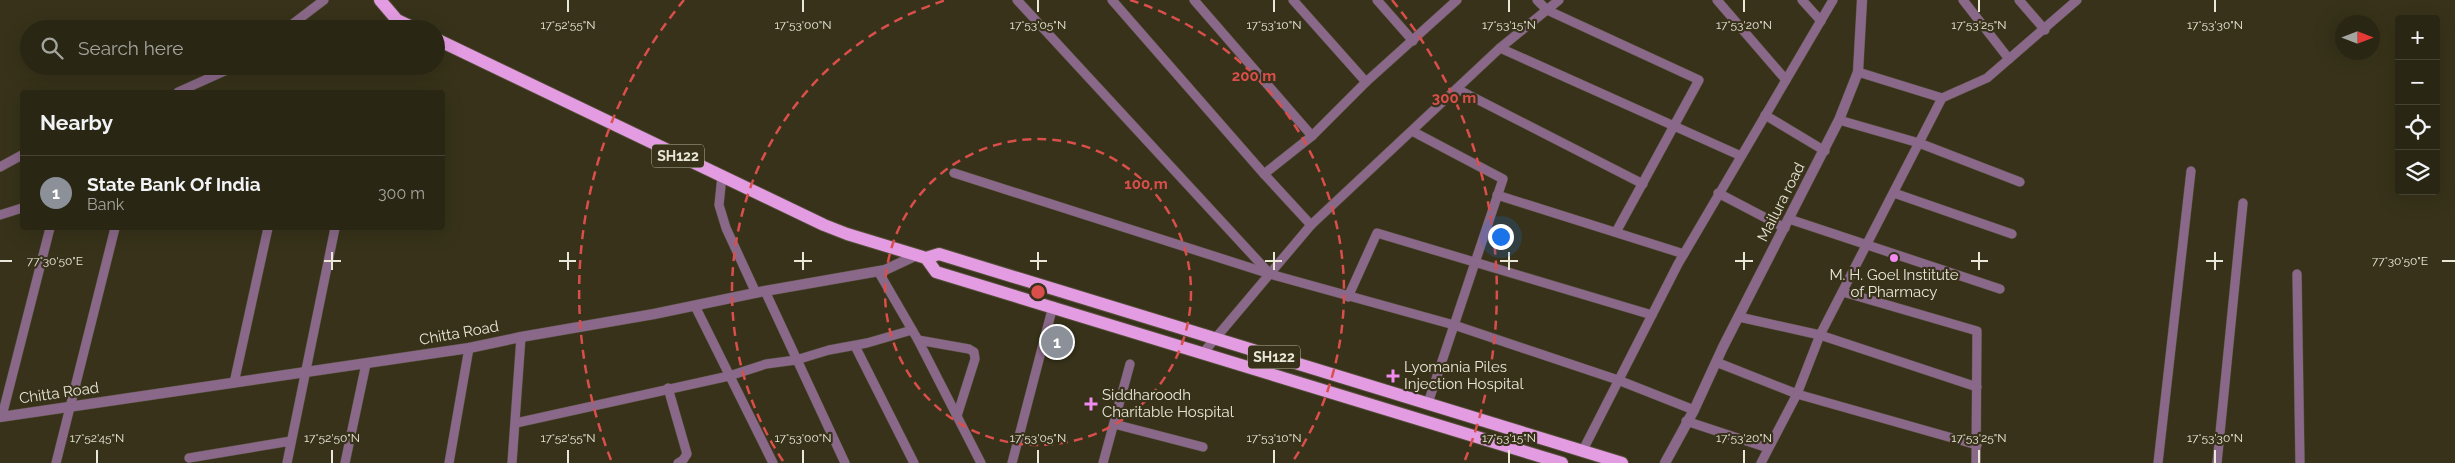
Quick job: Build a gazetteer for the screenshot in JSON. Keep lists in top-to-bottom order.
{
  "streets": {
    "main road": ["SH122"],
    "street": ["Mailura road", "Chitta Road"]
  },
  "crossings": [
    ["SH122", "Chitta Road"]
  ],
  "places": {
    "other": ["M. H. Goel Institute of Pharmacy"],
    "health": ["Lyomania Piles Injection Hospital", "Siddharoodh Charitable Hospital"]
  },
  "north": "right",
  "page": {
    "map_buttons": ["+", "−"],
    "search": "Search here",
    "heading": "Nearby",
    "list": [
      {
        "mark": "1",
        "name": "State Bank Of India",
        "note": "Bank",
        "value": "300 m"
      }
    ],
    "pins": "1"
  },
  "coordinates": [
    "17°52'55\"N",
    "17°53'00\"N",
    "17°53'05\"N",
    "17°53'10\"N",
    "17°53'15\"N",
    "17°53'20\"N",
    "17°53'25\"N",
    "17°53'30\"N",
    "77°30'50\"E",
    "17°52'45\"N",
    "17°52'50\"N"
  ],
  "rings": ["200 m", "300 m", "100 m"]
}
